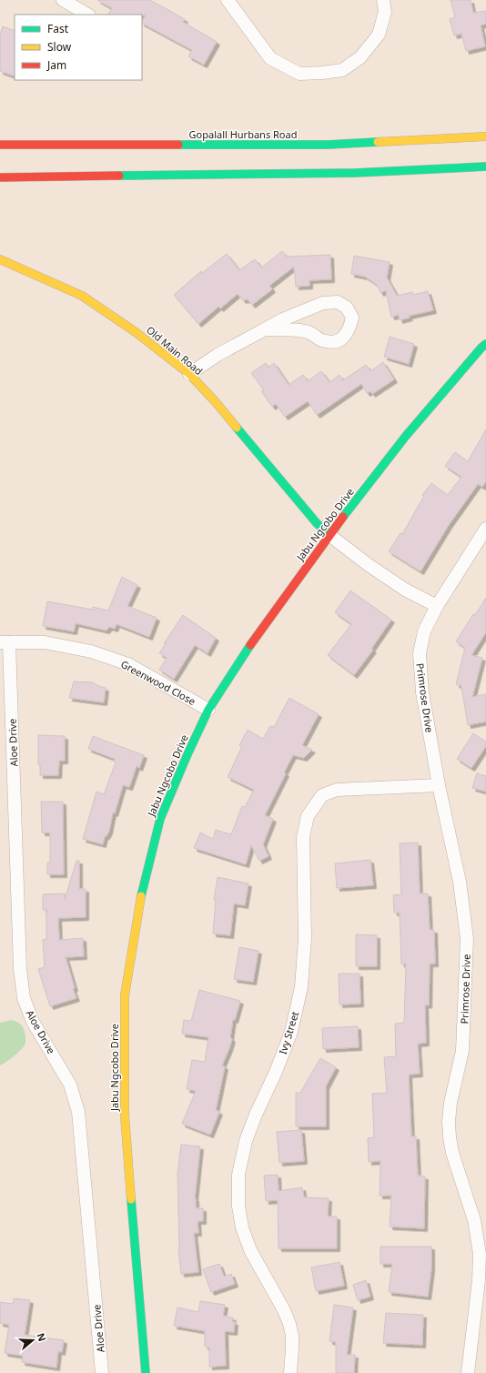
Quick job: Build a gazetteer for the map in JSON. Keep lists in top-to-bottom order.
{
  "streets": {
    "main road": ["Gopalall Hurbans Road", "Old Main Road", "Jabu Ngcobo Drive"],
    "street": [
      "Greenwood Close",
      "Primrose Drive",
      "Aloe Drive",
      "Ivy Street"
    ]
  },
  "crossings": [
    ["Old Main Road", "Jabu Ngcobo Drive"],
    ["Jabu Ngcobo Drive", "Greenwood Close"],
    ["Greenwood Close", "Aloe Drive"],
    ["Primrose Drive", "Ivy Street"]
  ],
  "legend": ["Fast", "Slow", "Jam"],
  "north": "right"
}
